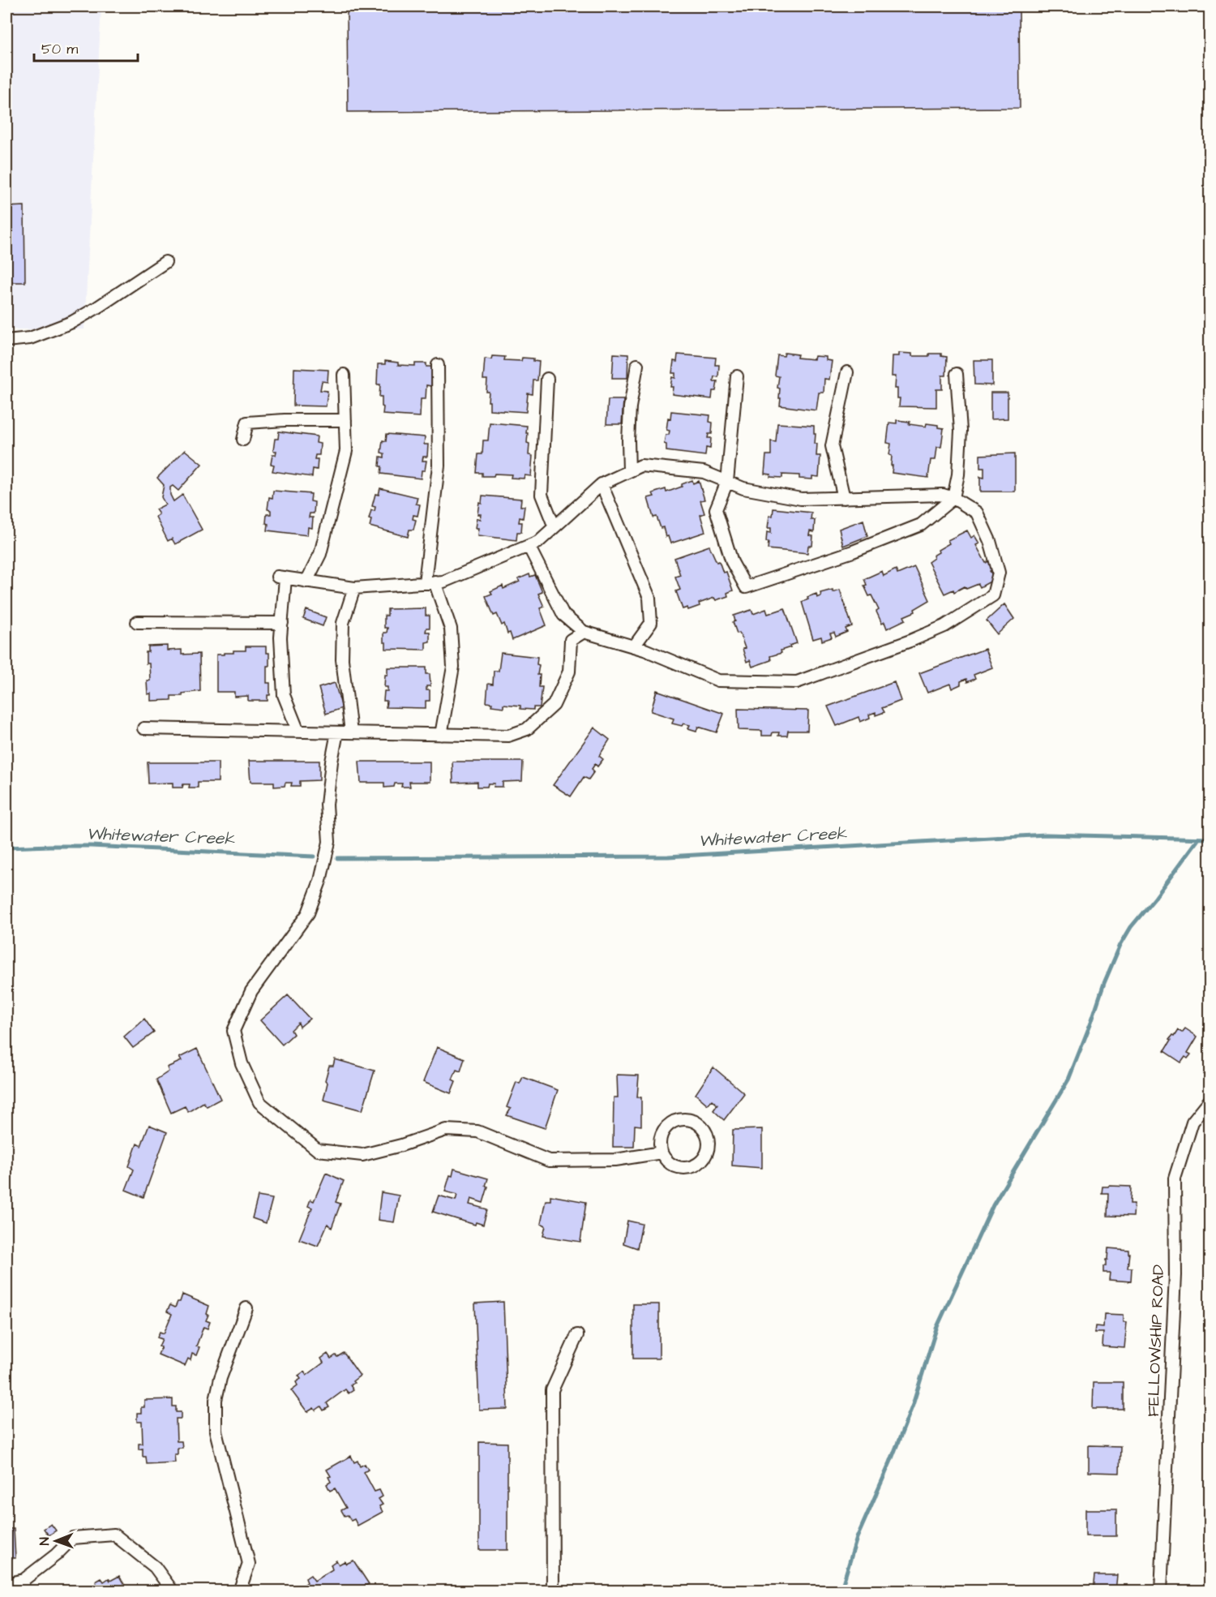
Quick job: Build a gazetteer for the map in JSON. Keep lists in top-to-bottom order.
{
  "streets": {
    "street": ["FELLOWSHIP ROAD"]
  },
  "water": ["Whitewater Creek"],
  "scale_bar": "50 m",
  "north": "left"
}
